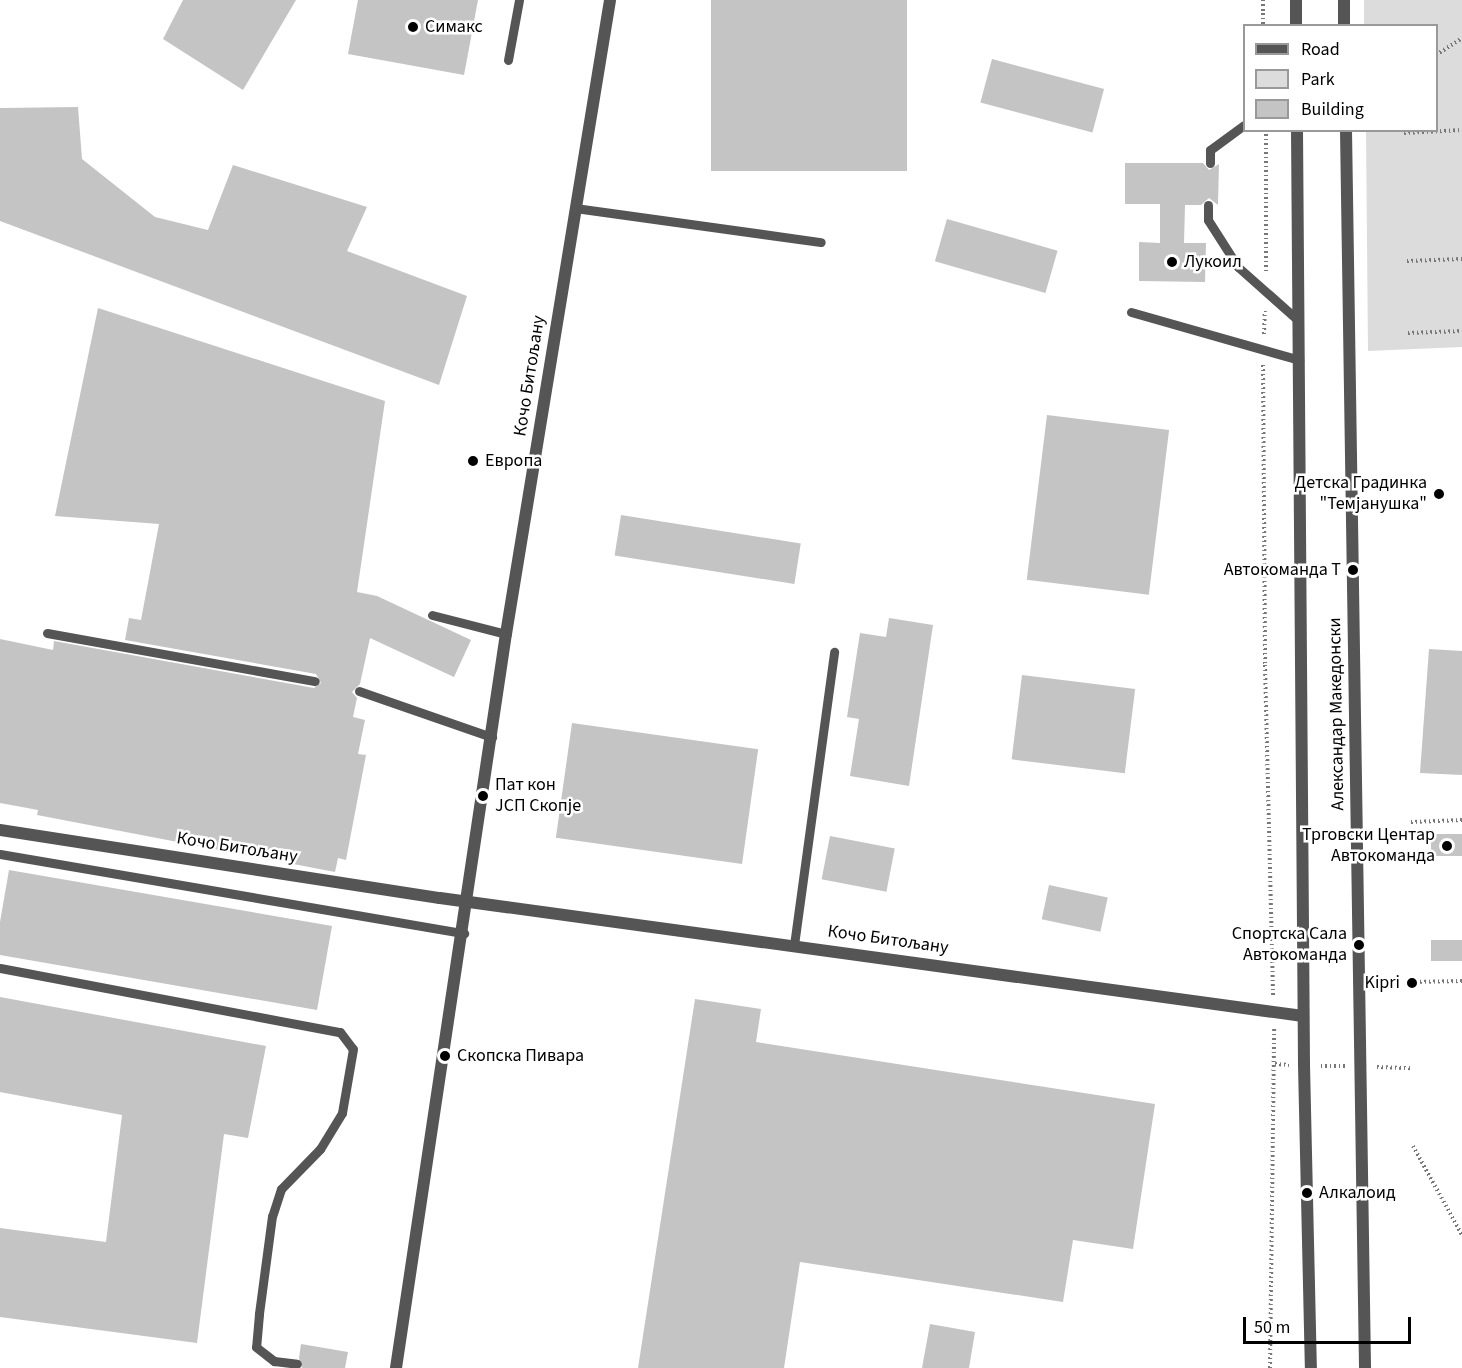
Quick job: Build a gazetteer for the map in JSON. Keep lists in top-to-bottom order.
{
  "streets": {
    "street": ["Кочо Битољану", "Александар Македонски"]
  },
  "crossings": [
    ["Кочо Битољану", "Александар Македонски"]
  ],
  "places": [
    "Симакс",
    "Лукоил",
    "Европа",
    "Детска Градинка \"Темјанушка\"",
    "Автокоманда Т",
    "Пат кон ЈСП Скопје",
    "Трговски Центар Автокоманда",
    "Спортска Сала Автокоманда",
    "Kipri",
    "Скопска Пивара",
    "Алкалоид"
  ],
  "legend": ["Road", "Park", "Building"],
  "scale_bar": "50 m"
}
